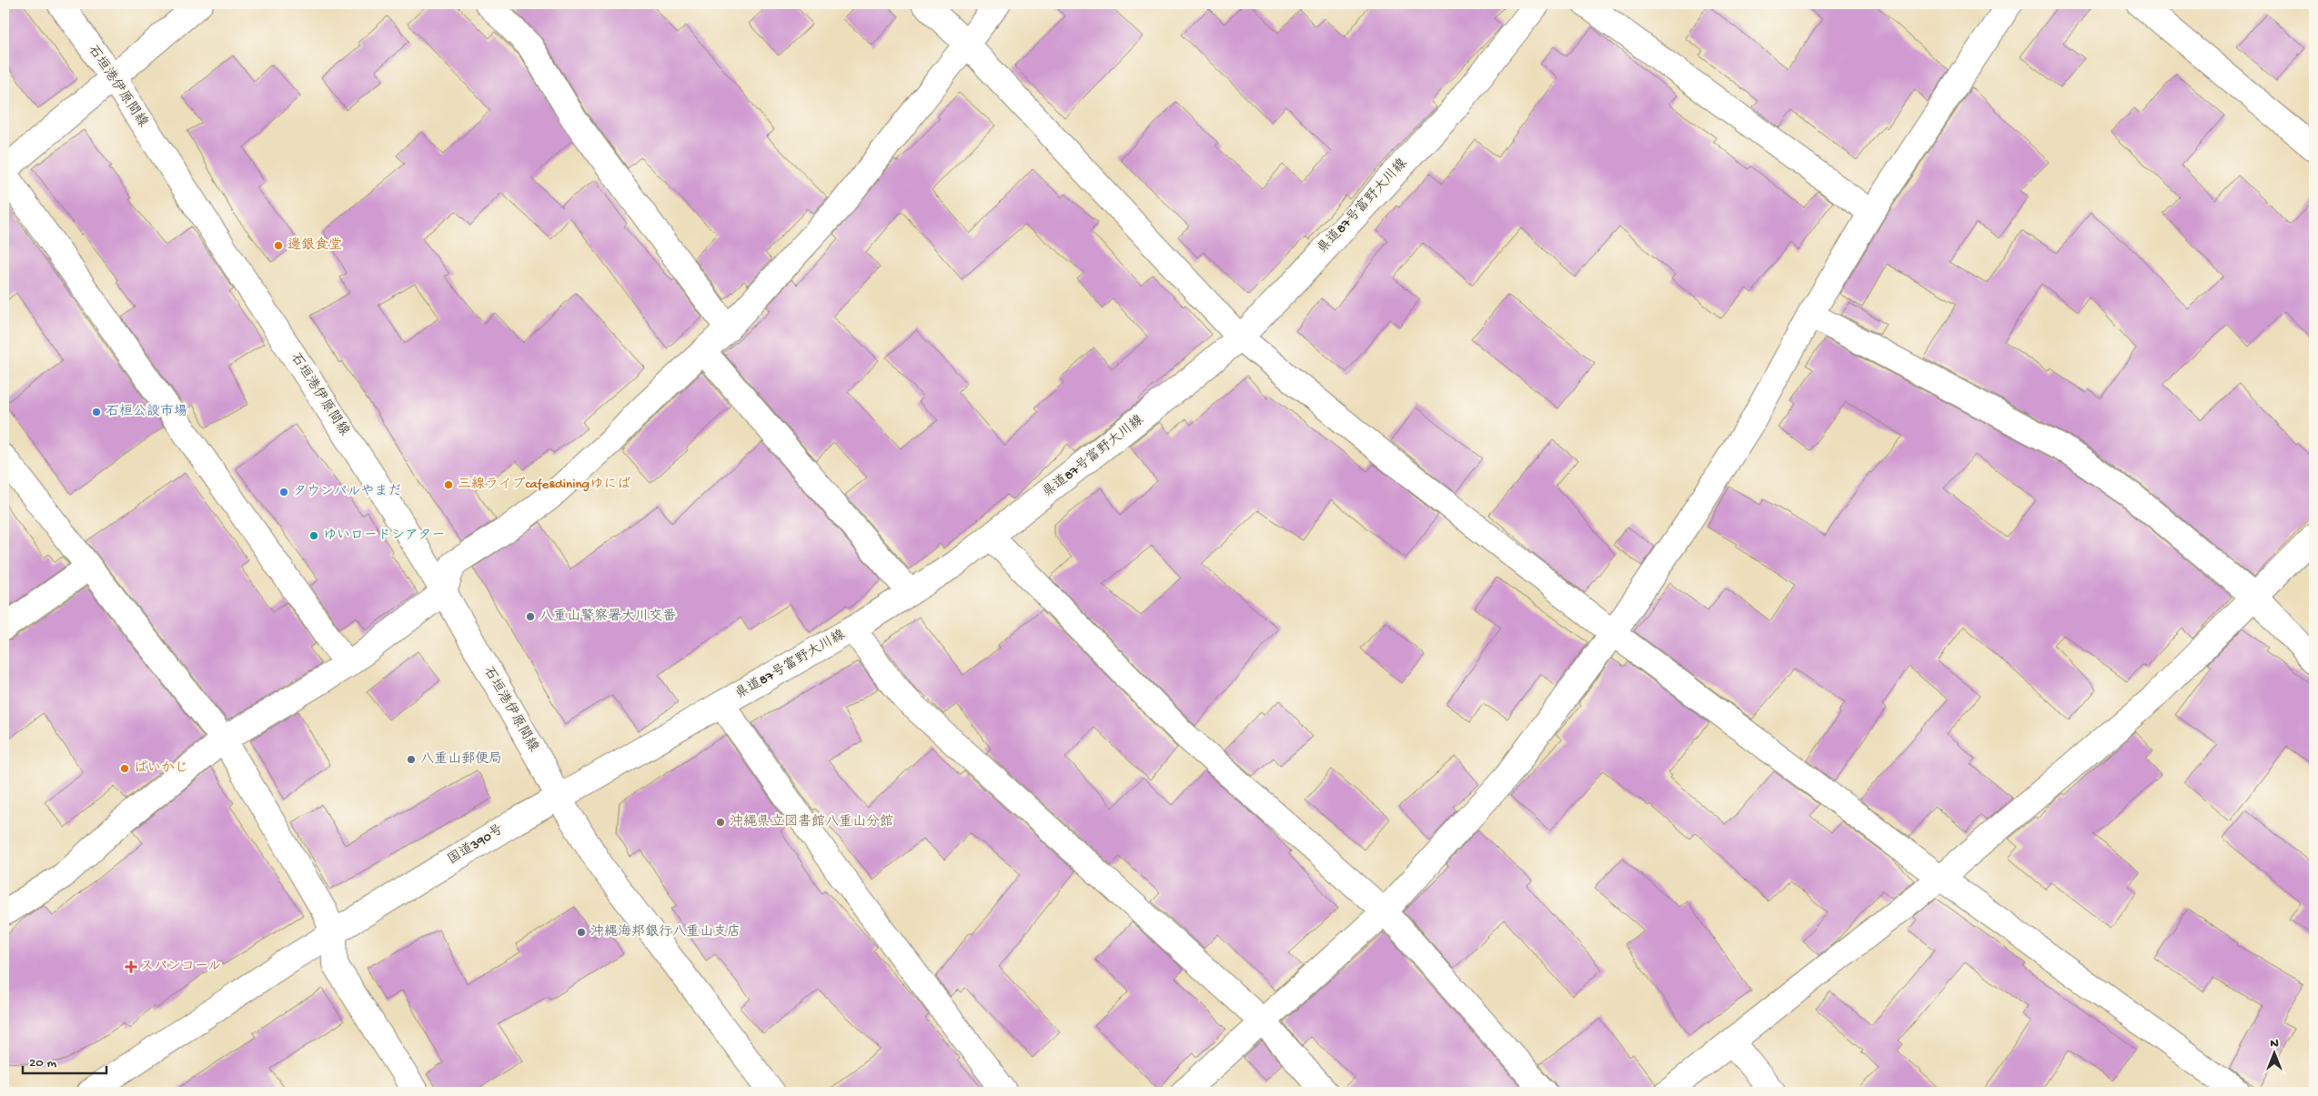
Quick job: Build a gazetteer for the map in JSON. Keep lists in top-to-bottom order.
{
  "streets": {
    "main road": ["石垣港伊原間線", "県道87号富野大川線", "国道390号"]
  },
  "crossings": [
    ["石垣港伊原間線", "県道87号富野大川線"],
    ["石垣港伊原間線", "国道390号"],
    ["県道87号富野大川線", "国道390号"]
  ],
  "places": {
    "other": [
      "邊銀食堂",
      "石桓公設市場",
      "三線ライブcafe&diningゆにば",
      "タウンパルやまだ",
      "ゆいロードシアター",
      "八重山警察署大川交番",
      "八重山郵便局",
      "ぱいかじ",
      "沖縄県立図書館八重山分館",
      "沖縄海邦銀行八重山支店"
    ],
    "health": ["スパンコール"]
  },
  "scale_bar": "20 m",
  "north": "top"
}
